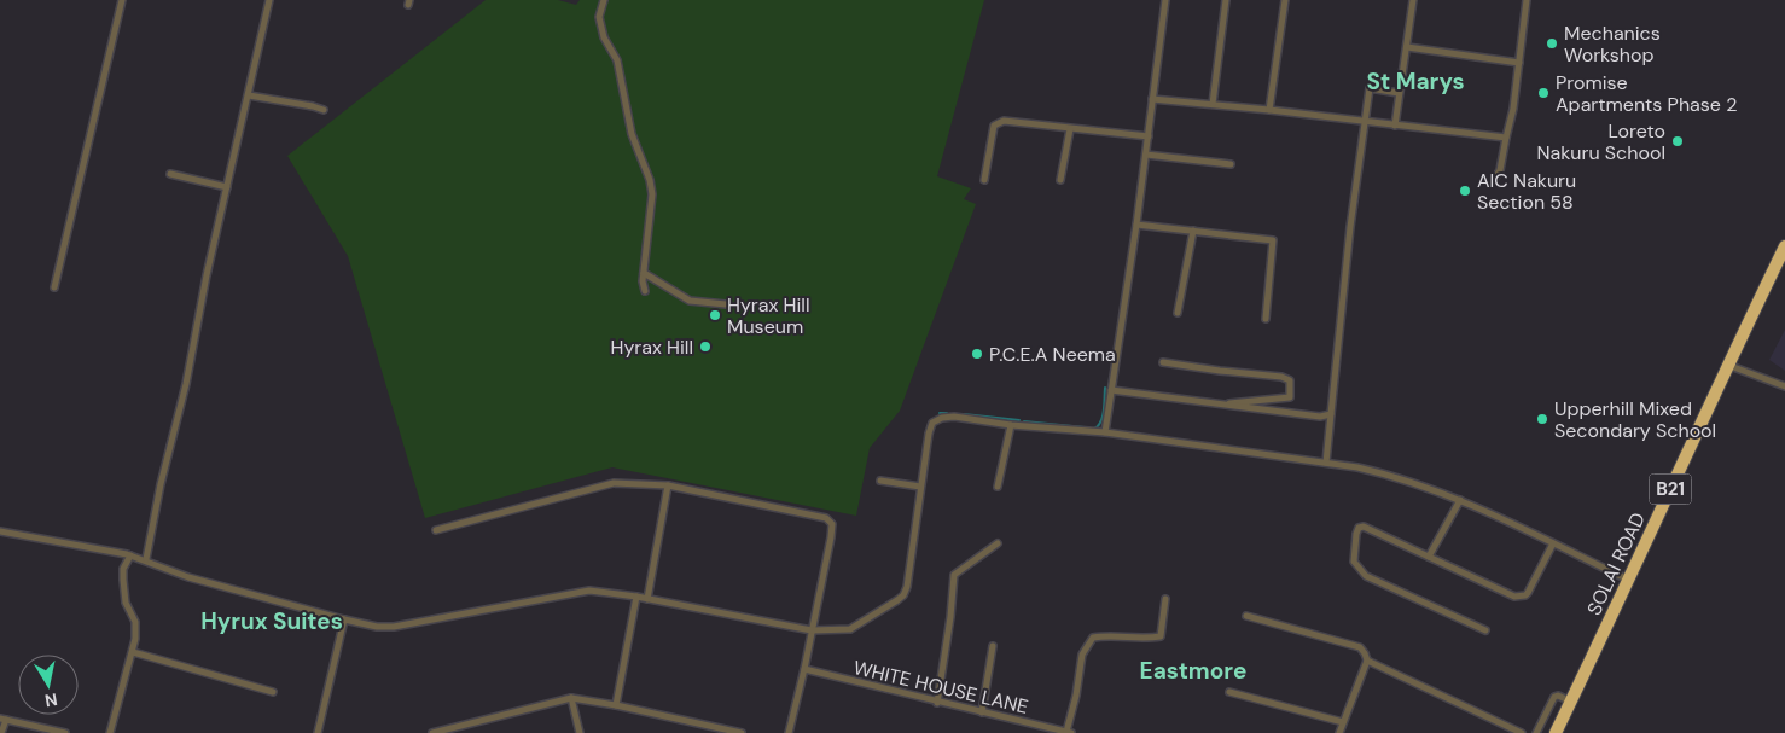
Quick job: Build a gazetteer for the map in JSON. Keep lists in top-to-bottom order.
{
  "streets": {
    "highway": ["B21", "SOLAI ROAD"],
    "street": ["WHITE HOUSE LANE"]
  },
  "districts": ["St Marys", "Hyrux Suites", "Eastmore"],
  "places": [
    "Mechanics Workshop",
    "Promise Apartments Phase 2",
    "Loreto Nakuru School",
    "AIC Nakuru Section 58",
    "Hyrax Hill Museum",
    "Hyrax Hill",
    "P.C.E.A Neema",
    "Upperhill Mixed Secondary School"
  ],
  "north": "bottom"
}
